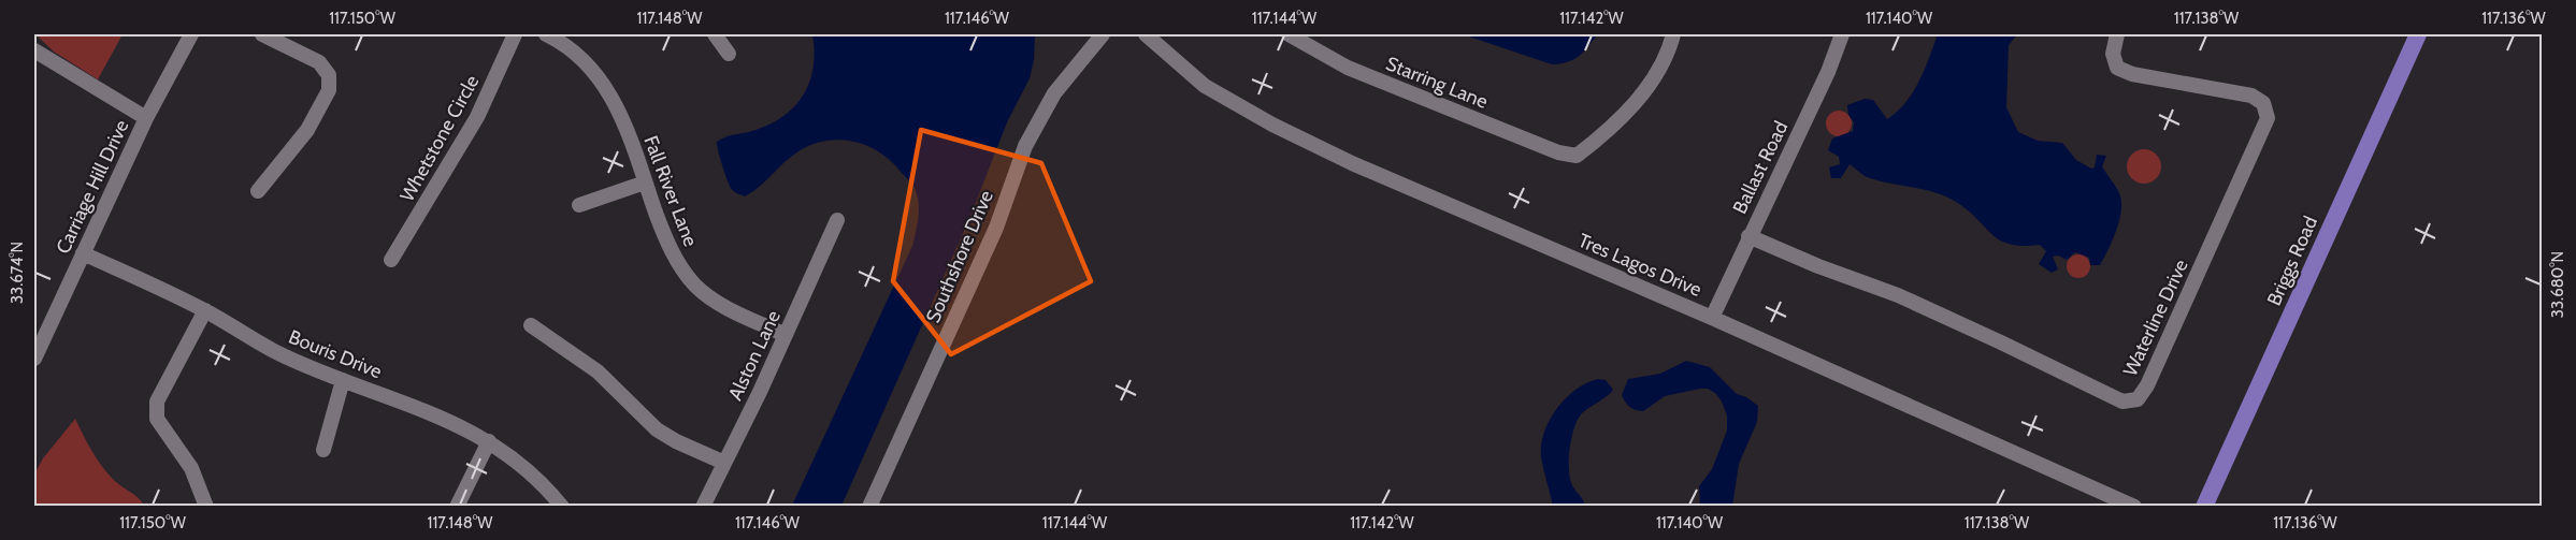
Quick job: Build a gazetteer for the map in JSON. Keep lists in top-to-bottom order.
{
  "streets": {
    "main road": ["Briggs Road"],
    "street": [
      "Starring Lane",
      "Whetstone Circle",
      "Ballast Road",
      "Carriage Hill Drive",
      "Fall River Lane",
      "Southshore Drive",
      "Tres Lagos Drive",
      "Waterline Drive",
      "Bouris Drive",
      "Alston Lane"
    ]
  },
  "crossings": [
    ["Ballast Road", "Tres Lagos Drive"],
    ["Ballast Road", "Waterline Drive"],
    ["Carriage Hill Drive", "Bouris Drive"],
    ["Fall River Lane", "Alston Lane"]
  ],
  "coordinates": [
    "117.150°W",
    "117.148°W",
    "117.146°W",
    "117.144°W",
    "117.142°W",
    "117.140°W",
    "117.138°W",
    "117.136°W",
    "33.674°N",
    "33.680°N"
  ]
}
